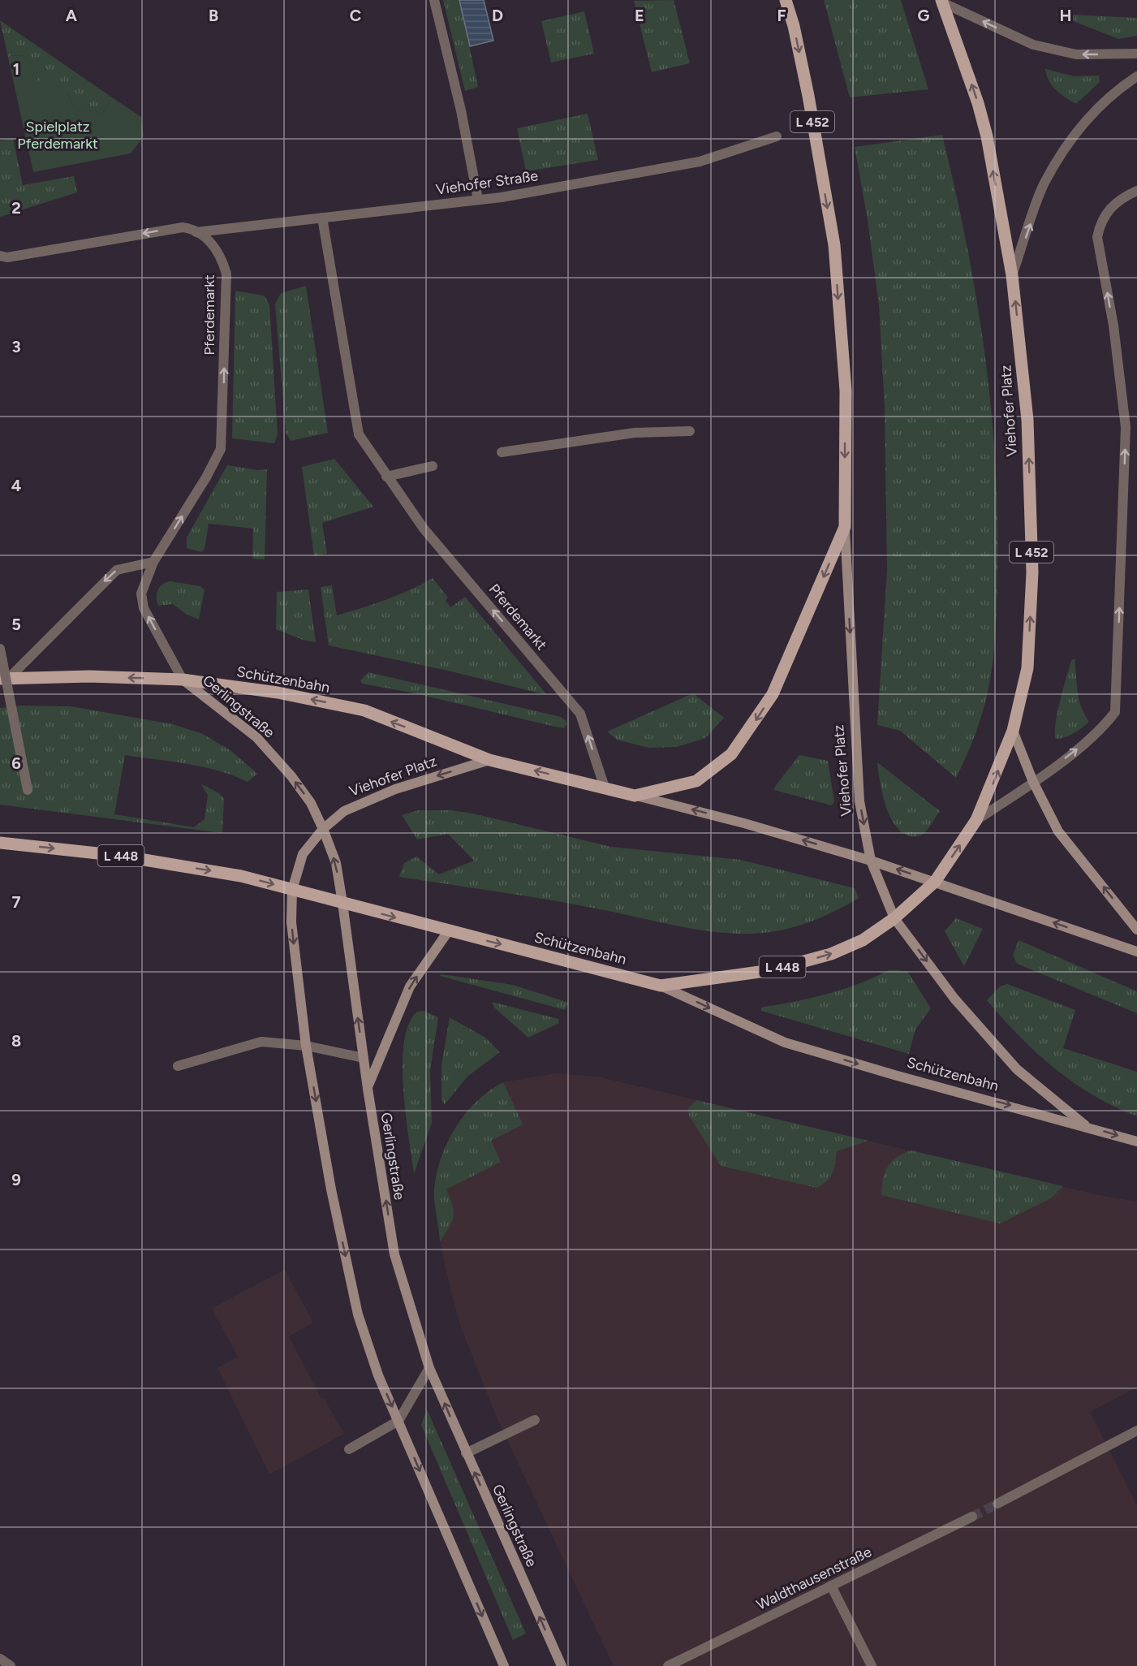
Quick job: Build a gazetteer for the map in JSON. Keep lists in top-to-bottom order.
{
  "streets": {
    "main road": [
      "L 452",
      "Viehofer Platz",
      "Schützenbahn",
      "Gerlingstraße",
      "L 448"
    ],
    "street": ["Viehofer Straße", "Pferdemarkt", "Waldthausenstraße"]
  },
  "crossings": [
    ["Viehofer Straße", "Pferdemarkt"],
    ["Pferdemarkt", "Schützenbahn"],
    ["Pferdemarkt", "Gerlingstraße"],
    ["Viehofer Platz", "Schützenbahn"],
    ["Viehofer Platz", "Gerlingstraße"],
    ["Schützenbahn", "Gerlingstraße"]
  ],
  "one_way": ["Pferdemarkt"],
  "parks": ["Spielplatz Pferdemarkt"],
  "grid": {
    "columns": [
      "A",
      "B",
      "C",
      "D",
      "E",
      "F",
      "G",
      "H"
    ],
    "rows": [
      "1",
      "2",
      "3",
      "4",
      "5",
      "6",
      "7",
      "8",
      "9"
    ]
  }
}
